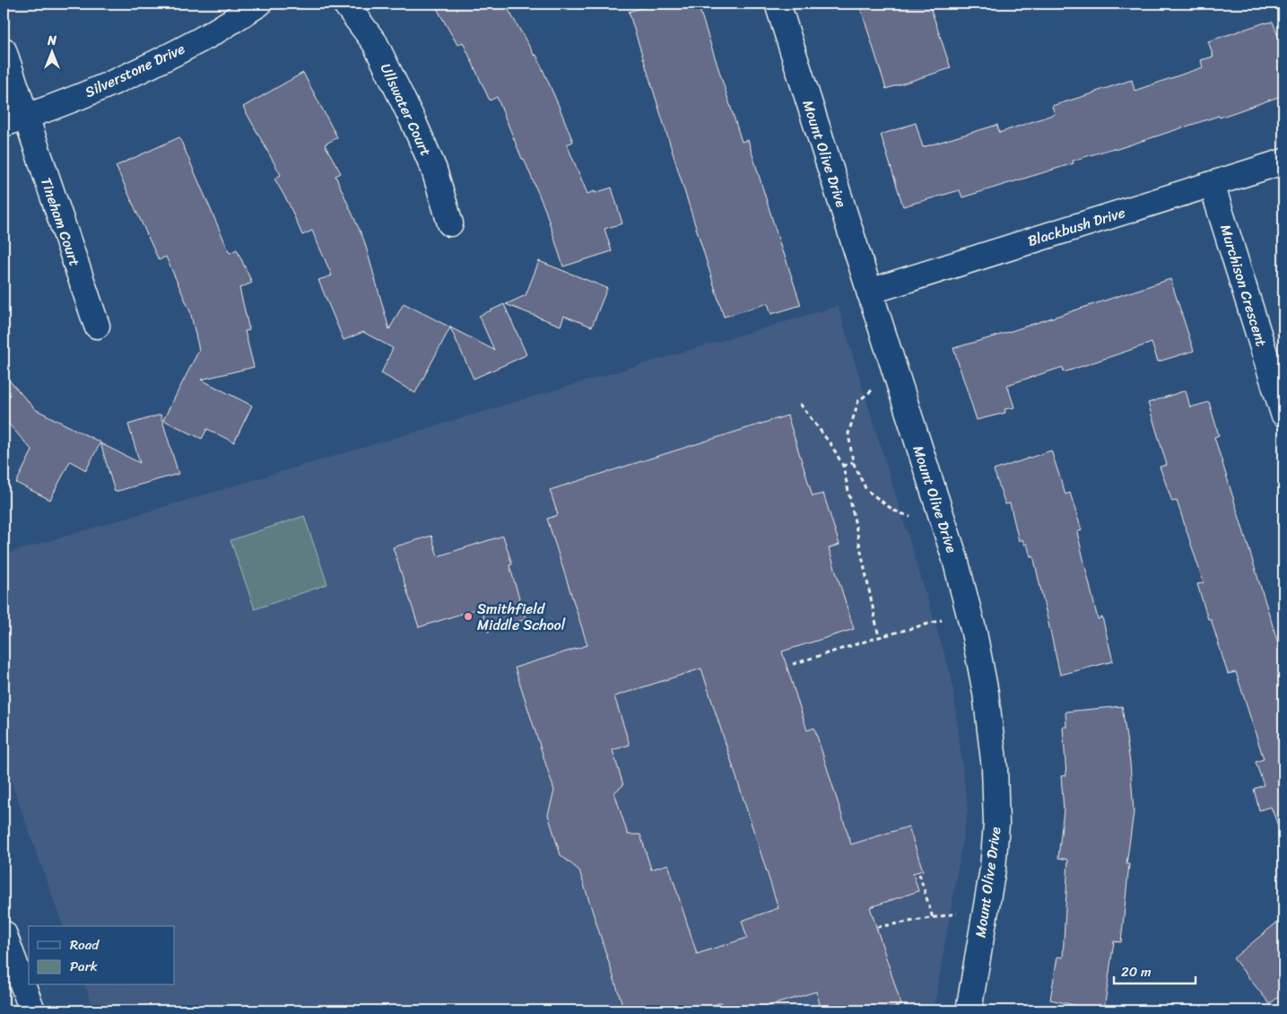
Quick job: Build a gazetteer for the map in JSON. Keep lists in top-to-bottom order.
{
  "streets": {
    "street": [
      "Silverstone Drive",
      "Ullswater Court",
      "Mount Olive Drive",
      "Tineham Court",
      "Blackbush Drive",
      "Murchison Crescent"
    ]
  },
  "crossings": [
    ["Silverstone Drive", "Tineham Court"],
    ["Mount Olive Drive", "Blackbush Drive"],
    ["Blackbush Drive", "Murchison Crescent"]
  ],
  "places": ["Smithfield Middle School"],
  "legend": ["Road", "Park"],
  "scale_bar": "20 m",
  "north": "top"
}
